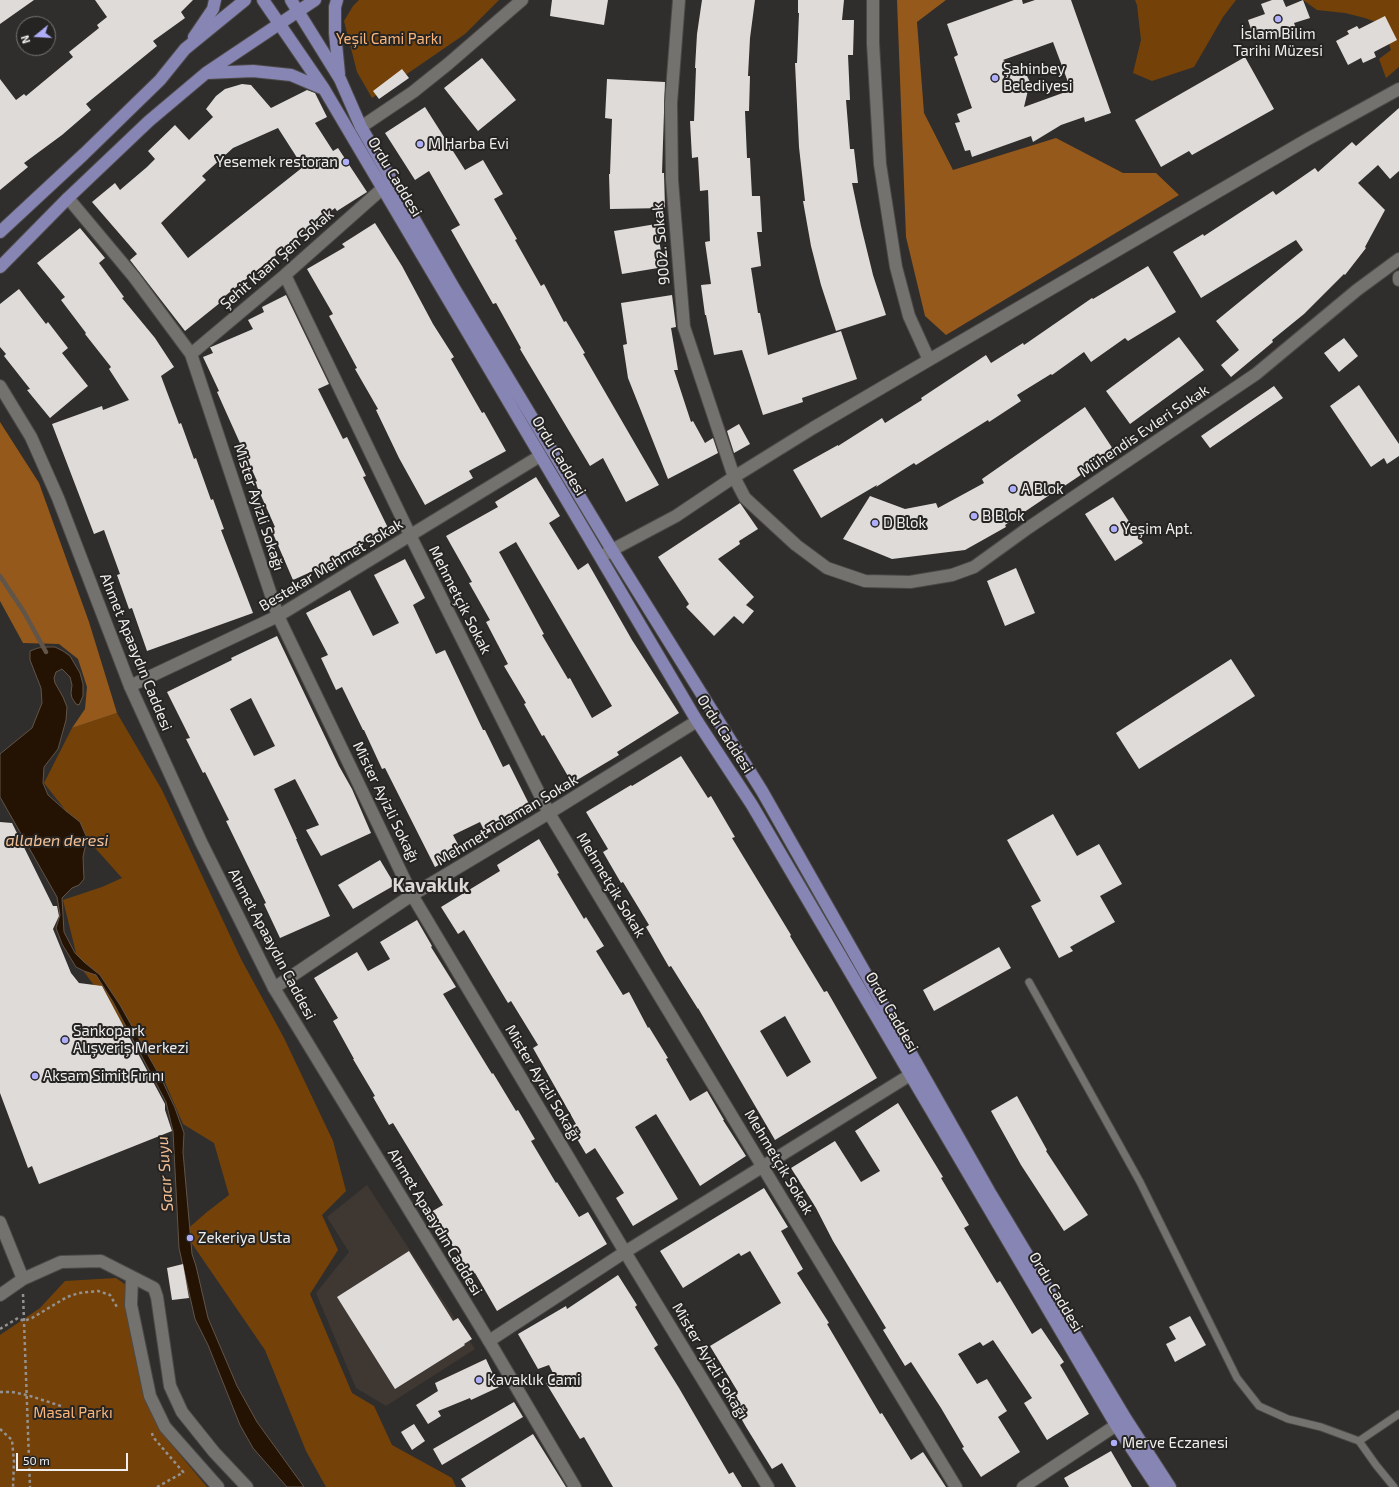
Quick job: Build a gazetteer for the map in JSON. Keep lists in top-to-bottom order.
{
  "streets": {
    "main road": ["Ordu Caddesi"],
    "street": [
      "9002. Sokak",
      "Şehit Kaan Şen Sokak",
      "Mühendis Evleri Sokak",
      "Mister Ayizli Sokağı",
      "Bestekar Mehmet Sokak",
      "Mehmetçik Sokak",
      "Ahmet Apaaydın Caddesi",
      "Mehmet Tolaman Sokak"
    ]
  },
  "crossings": [
    ["Ordu Caddesi", "Şehit Kaan Şen Sokak"],
    ["Ordu Caddesi", "Bestekar Mehmet Sokak"],
    ["Ordu Caddesi", "Mehmet Tolaman Sokak"],
    ["9002. Sokak", "Mühendis Evleri Sokak"],
    ["Şehit Kaan Şen Sokak", "Mister Ayizli Sokağı"],
    ["Şehit Kaan Şen Sokak", "Mehmetçik Sokak"],
    ["Mister Ayizli Sokağı", "Bestekar Mehmet Sokak"],
    ["Mister Ayizli Sokağı", "Mehmet Tolaman Sokak"],
    ["Bestekar Mehmet Sokak", "Mehmetçik Sokak"],
    ["Bestekar Mehmet Sokak", "Ahmet Apaaydın Caddesi"],
    ["Mehmetçik Sokak", "Mehmet Tolaman Sokak"],
    ["Ahmet Apaaydın Caddesi", "Mehmet Tolaman Sokak"]
  ],
  "districts": ["Kavaklık"],
  "water": ["allaben deresi", "Sacır Suyu"],
  "parks": ["Yeşil Cami Parkı", "Masal Parkı"],
  "places": [
    "İslam Bilim Tarihi Müzesi",
    "Şahinbey Belediyesi",
    "M Harba Evi",
    "Yesemek restoran",
    "A Blok",
    "B Blok",
    "D Blok",
    "Yeşim Apt.",
    "Sankopark Alışveriş Merkezi",
    "Aksam Simit Fırını",
    "Zekeriya Usta",
    "Kavaklık Cami",
    "Merve Eczanesi"
  ],
  "scale_bar": "50 m",
  "north": "left"
}
